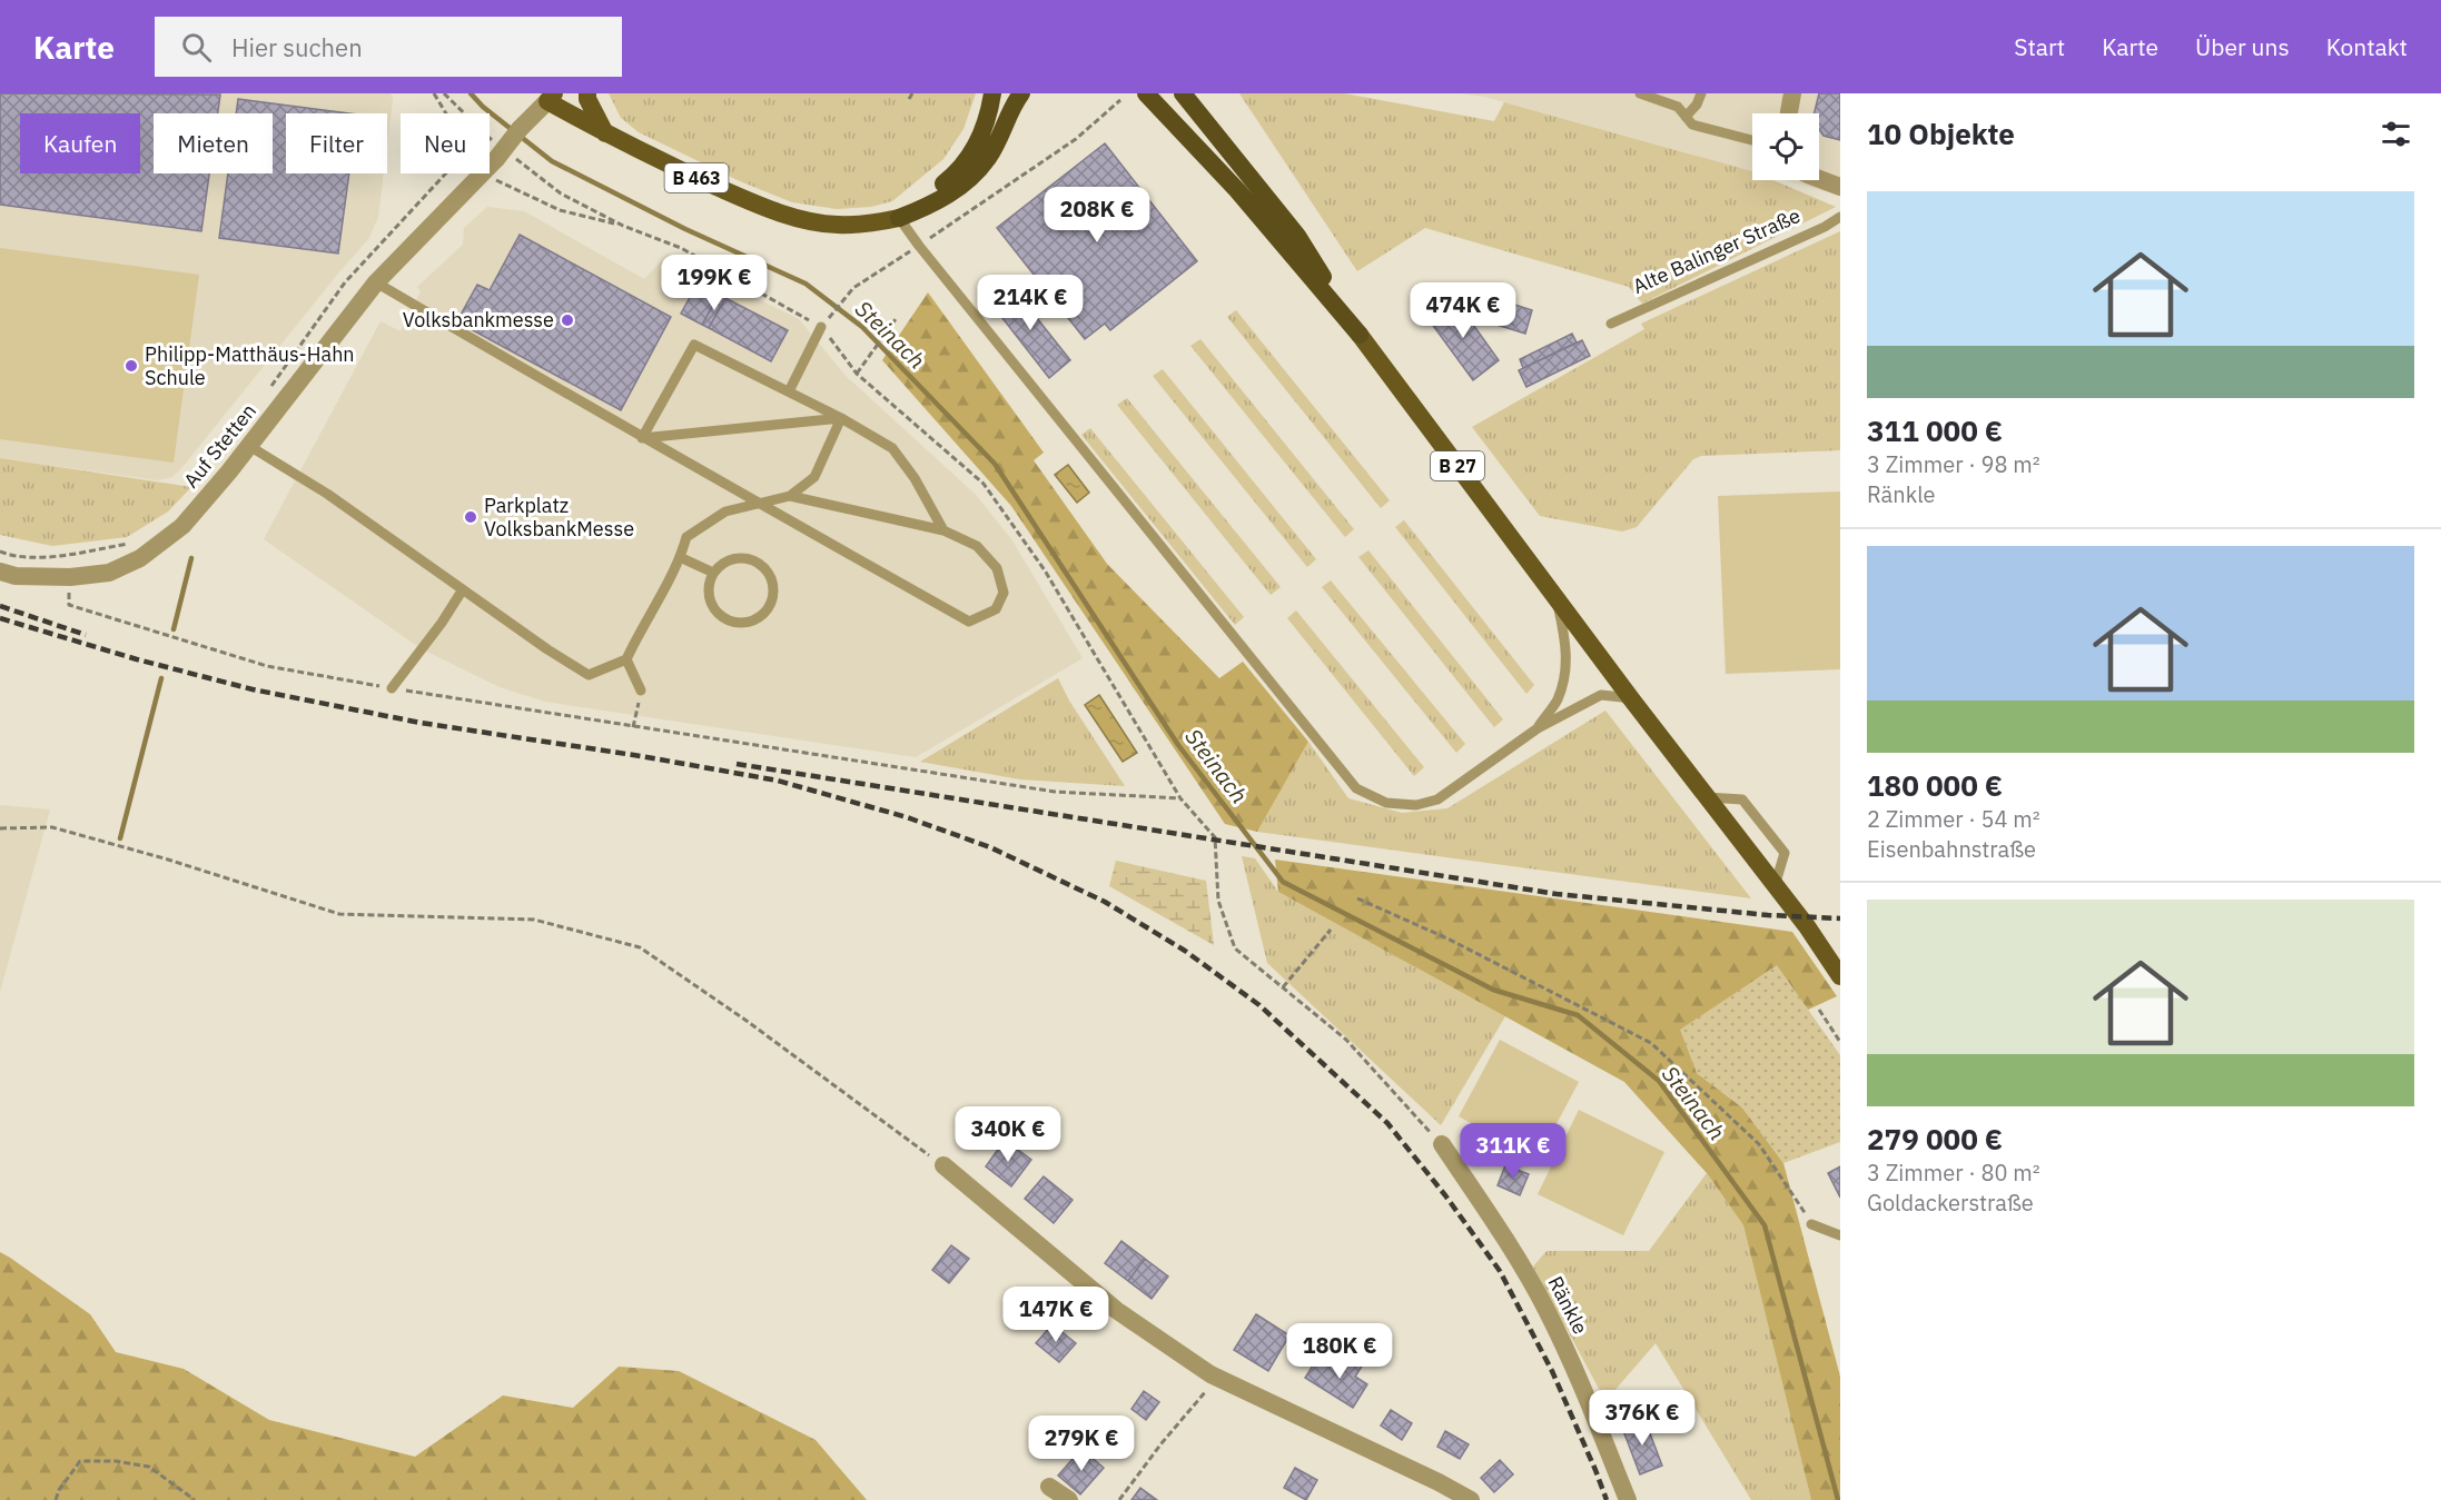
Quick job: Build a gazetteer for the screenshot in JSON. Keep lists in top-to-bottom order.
{
  "streets": {
    "highway": ["B 463", "B 27"],
    "street": ["Auf Stetten", "Ränkle"],
    "lane": ["Alte Balinger Straße"]
  },
  "crossings": [
    ["B 463", "Auf Stetten"]
  ],
  "water": ["Steinach"],
  "places": ["Volksbankmesse", "Philipp-Matthäus-Hahn Schule", "Parkplatz VolksbankMesse"],
  "page": {
    "header": "Karte",
    "search": "Hier suchen",
    "nav": [
      "Start",
      "Karte",
      "Über uns",
      "Kontakt"
    ],
    "heading": "10 Objekte",
    "chip": [
      "Kaufen",
      "Mieten",
      "Filter",
      "Neu"
    ],
    "list": [
      {
        "name": "311 000 €",
        "note": "3 Zimmer · 98 m² · Ränkle"
      },
      {
        "name": "180 000 €",
        "note": "2 Zimmer · 54 m² · Eisenbahnstraße"
      },
      {
        "name": "279 000 €",
        "note": "3 Zimmer · 80 m² · Goldackerstraße"
      }
    ],
    "price": [
      "208K €",
      "199K €",
      "214K €",
      "474K €",
      "340K €",
      "311K €",
      "147K €",
      "180K €",
      "376K €",
      "279K €"
    ]
  }
}
